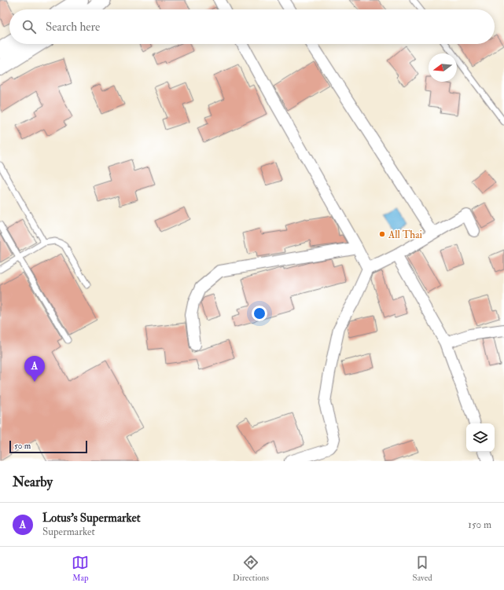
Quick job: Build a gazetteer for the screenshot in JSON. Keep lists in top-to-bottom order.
{
  "places": ["All Thai"],
  "scale_bar": "50 m",
  "north": "left",
  "page": {
    "search": "Search here",
    "pins": "A",
    "scale": "50 m",
    "heading": "Nearby",
    "list": [
      {
        "mark": "A",
        "name": "Lotus's Supermarket",
        "note": "Supermarket",
        "value": "150 m"
      }
    ],
    "nav": ["Map", "Directions", "Saved"]
  }
}
